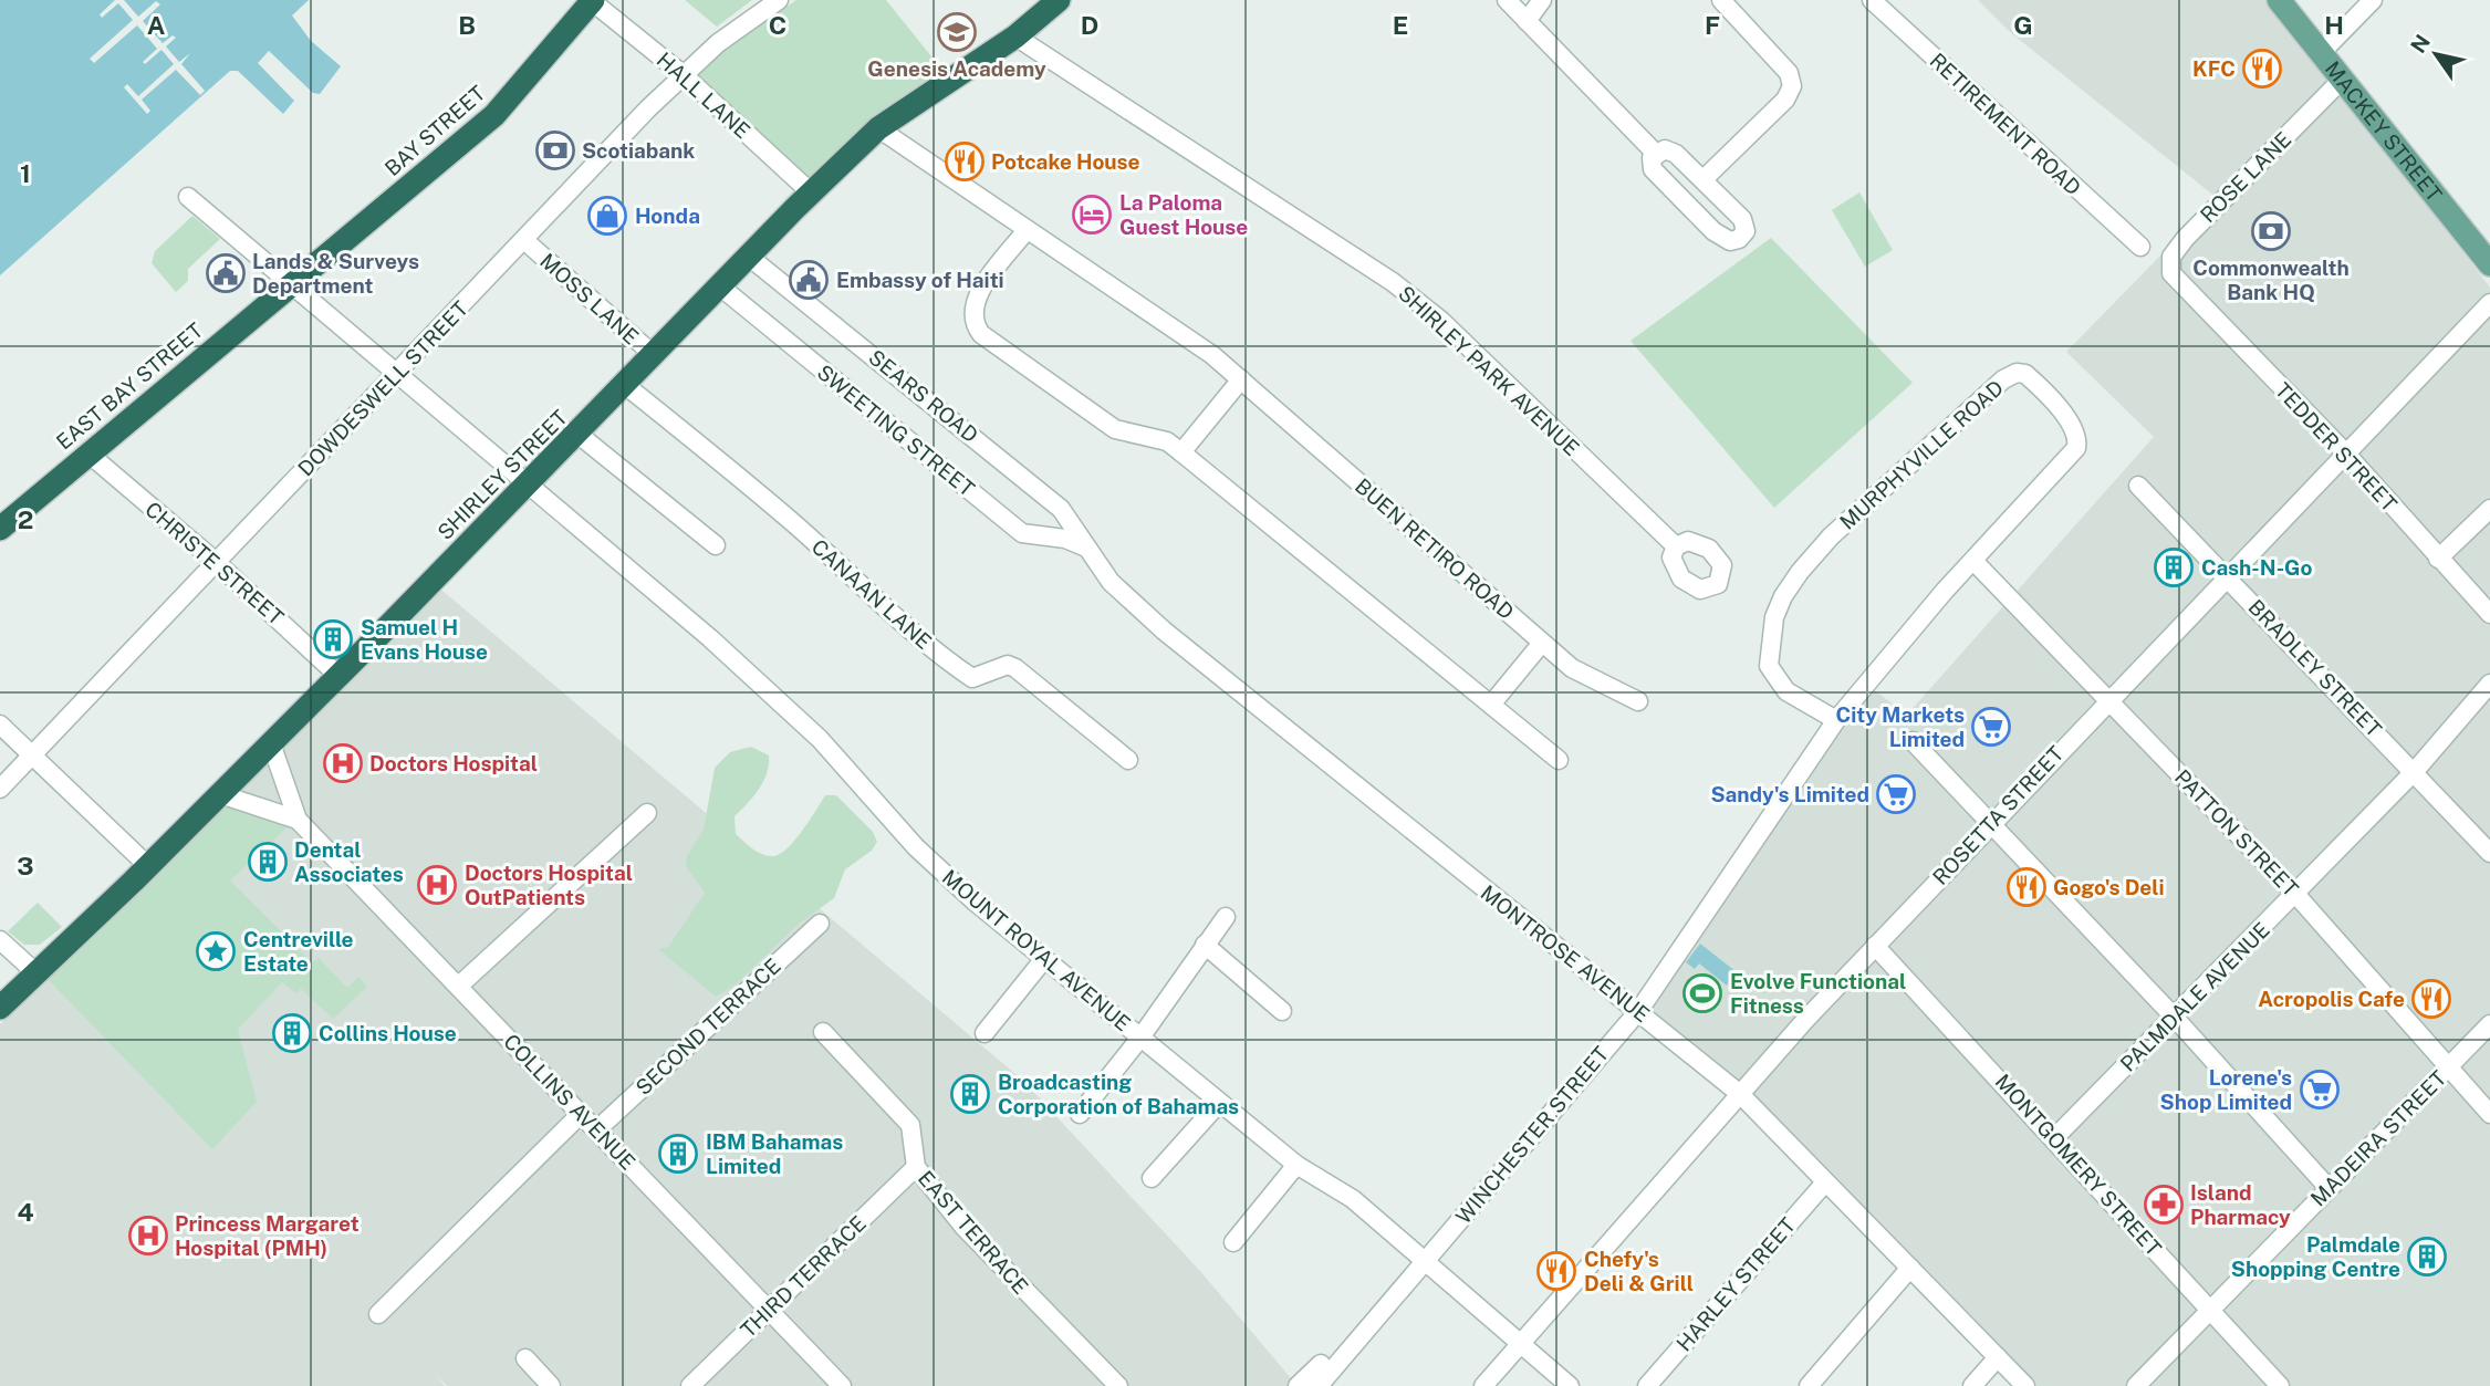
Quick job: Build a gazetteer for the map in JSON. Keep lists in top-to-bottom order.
{
  "streets": {
    "highway": ["BAY STREET", "EAST BAY STREET", "SHIRLEY STREET"],
    "main road": ["MACKEY STREET"],
    "street": [
      "HALL LANE",
      "RETIREMENT ROAD",
      "ROSE LANE",
      "MOSS LANE",
      "SHIRLEY PARK AVENUE",
      "DOWDESWELL STREET",
      "SEARS ROAD",
      "SWEETING STREET",
      "TEDDER STREET",
      "MURPHYVILLE ROAD",
      "BUEN RETIRO ROAD",
      "CHRISTE STREET",
      "CANAAN LANE",
      "BRADLEY STREET",
      "ROSETTA STREET",
      "PATTON STREET",
      "MOUNT ROYAL AVENUE",
      "MONTROSE AVENUE",
      "PALMDALE AVENUE",
      "SECOND TERRACE",
      "COLLINS AVENUE",
      "WINCHESTER STREET",
      "MADEIRA STREET",
      "MONTGOMERY STREET",
      "EAST TERRACE",
      "THIRD TERRACE",
      "HARLEY STREET"
    ]
  },
  "crossings": [
    ["HALL LANE", "BAY STREET"],
    ["HALL LANE", "DOWDESWELL STREET"],
    ["HALL LANE", "SHIRLEY STREET"],
    ["BAY STREET", "EAST BAY STREET"],
    ["BAY STREET", "MOUNT ROYAL AVENUE"],
    ["MACKEY STREET", "ROSE LANE"],
    ["ROSE LANE", "TEDDER STREET"],
    ["MOSS LANE", "DOWDESWELL STREET"],
    ["MOSS LANE", "SHIRLEY STREET"],
    ["SHIRLEY PARK AVENUE", "SHIRLEY STREET"],
    ["EAST BAY STREET", "CHRISTE STREET"],
    ["EAST BAY STREET", "MOUNT ROYAL AVENUE"],
    ["DOWDESWELL STREET", "CHRISTE STREET"],
    ["DOWDESWELL STREET", "MOUNT ROYAL AVENUE"],
    ["SEARS ROAD", "SWEETING STREET"],
    ["SEARS ROAD", "SHIRLEY STREET"],
    ["SEARS ROAD", "MONTROSE AVENUE"],
    ["SWEETING STREET", "SHIRLEY STREET"],
    ["SWEETING STREET", "MONTROSE AVENUE"],
    ["TEDDER STREET", "ROSETTA STREET"],
    ["MURPHYVILLE ROAD", "PATTON STREET"],
    ["MURPHYVILLE ROAD", "MONTROSE AVENUE"],
    ["MURPHYVILLE ROAD", "WINCHESTER STREET"],
    ["SHIRLEY STREET", "BUEN RETIRO ROAD"],
    ["SHIRLEY STREET", "CHRISTE STREET"],
    ["SHIRLEY STREET", "CANAAN LANE"],
    ["SHIRLEY STREET", "MOUNT ROYAL AVENUE"],
    ["SHIRLEY STREET", "COLLINS AVENUE"],
    ["BRADLEY STREET", "ROSETTA STREET"],
    ["BRADLEY STREET", "PALMDALE AVENUE"],
    ["ROSETTA STREET", "PATTON STREET"],
    ["ROSETTA STREET", "MOUNT ROYAL AVENUE"],
    ["ROSETTA STREET", "MONTROSE AVENUE"],
    ["ROSETTA STREET", "MONTGOMERY STREET"],
    ["PATTON STREET", "PALMDALE AVENUE"],
    ["PATTON STREET", "MADEIRA STREET"],
    ["MOUNT ROYAL AVENUE", "WINCHESTER STREET"],
    ["MONTROSE AVENUE", "WINCHESTER STREET"],
    ["MONTROSE AVENUE", "HARLEY STREET"],
    ["PALMDALE AVENUE", "MONTGOMERY STREET"],
    ["SECOND TERRACE", "COLLINS AVENUE"],
    ["COLLINS AVENUE", "THIRD TERRACE"],
    ["MADEIRA STREET", "MONTGOMERY STREET"],
    ["EAST TERRACE", "THIRD TERRACE"]
  ],
  "places": {
    "school or university": ["Genesis Academy"],
    "restaurant": [
      "KFC",
      "Potcake House",
      "Gogo's Deli",
      "Acropolis Cafe",
      "Chefy's Deli & Grill"
    ],
    "bank": ["Scotiabank", "Commonwealth Bank HQ"],
    "hotel": ["La Paloma Guest House"],
    "shop": ["Honda"],
    "public building": ["Lands & Surveys Department", "Embassy of Haiti"],
    "building": [
      "Cash-N-Go",
      "Samuel H Evans House",
      "Dental Associates",
      "Collins House",
      "Broadcasting Corporation of Bahamas",
      "IBM Bahamas Limited",
      "Palmdale Shopping Centre"
    ],
    "supermarket": ["City Markets Limited", "Sandy's Limited", "Lorene's Shop Limited"],
    "hospital": ["Doctors Hospital", "Doctors Hospital OutPatients", "Princess Margaret Hospital (PMH)"],
    "place": ["Centreville Estate"],
    "sports": ["Evolve Functional Fitness"],
    "pharmacy": ["Island Pharmacy"]
  },
  "north": "top left",
  "grid": {
    "columns": [
      "A",
      "B",
      "C",
      "D",
      "E",
      "F",
      "G",
      "H"
    ],
    "rows": [
      "1",
      "2",
      "3",
      "4"
    ]
  }
}
